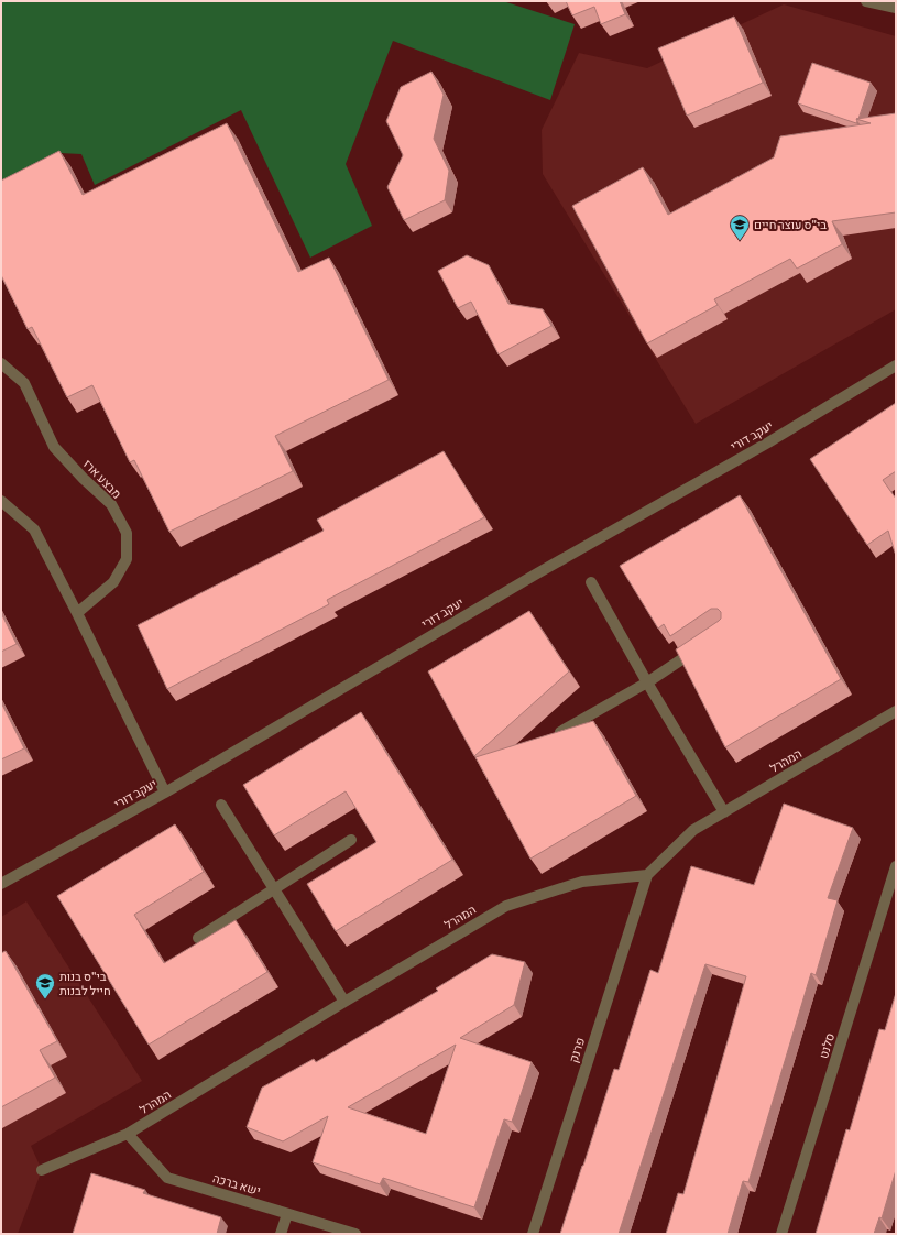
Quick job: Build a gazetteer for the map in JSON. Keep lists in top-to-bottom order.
{
  "streets": {
    "street": [
      "יעקב דורי",
      "מבצע ארז",
      "המהרל",
      "סלנט",
      "פרנק",
      "ישא ברכה"
    ]
  },
  "crossings": [
    ["המהרל", "פרנק"],
    ["המהרל", "ישא ברכה"]
  ],
  "places": {
    "school or university": ["בי\"ס עוצר חיים", "בי\"ס בנות חייל לבנות"]
  }
}
